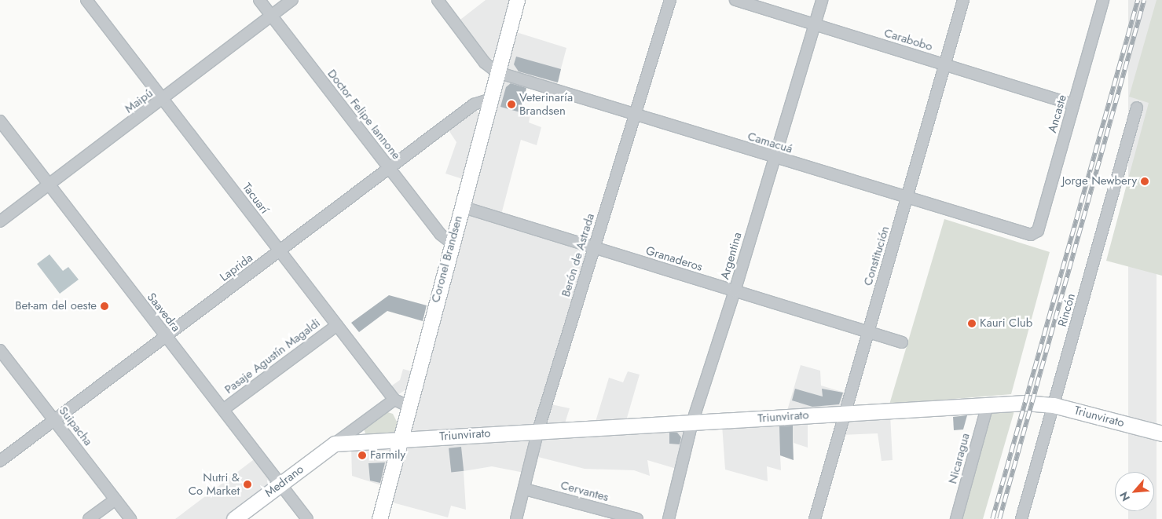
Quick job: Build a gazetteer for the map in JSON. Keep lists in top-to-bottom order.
{
  "streets": {
    "street": [
      "Carabobo",
      "Maipú",
      "Ancaste",
      "Doctor Felipe Iannone",
      "Camacuá",
      "Tacuarí",
      "Berón de Astrada",
      "Argentina",
      "Constitución",
      "Coronel Brandsen",
      "Granaderos",
      "Laprida",
      "Rincón",
      "Saavedra",
      "Pasaje Agustín Magaldi",
      "Triunvirato",
      "Suipacha",
      "Nicaragua",
      "Medrano",
      "Cervantes"
    ]
  },
  "crossings": [
    ["Carabobo", "Ancaste"],
    ["Carabobo", "Argentina"],
    ["Carabobo", "Constitución"],
    ["Maipú", "Doctor Felipe Iannone"],
    ["Maipú", "Tacuarí"],
    ["Maipú", "Saavedra"],
    ["Ancaste", "Camacuá"],
    ["Doctor Felipe Iannone", "Coronel Brandsen"],
    ["Doctor Felipe Iannone", "Laprida"],
    ["Camacuá", "Berón de Astrada"],
    ["Camacuá", "Argentina"],
    ["Camacuá", "Constitución"],
    ["Camacuá", "Coronel Brandsen"],
    ["Tacuarí", "Coronel Brandsen"],
    ["Tacuarí", "Laprida"],
    ["Tacuarí", "Pasaje Agustín Magaldi"],
    ["Tacuarí", "Medrano"],
    ["Berón de Astrada", "Granaderos"],
    ["Berón de Astrada", "Triunvirato"],
    ["Berón de Astrada", "Cervantes"],
    ["Argentina", "Granaderos"],
    ["Argentina", "Triunvirato"],
    ["Constitución", "Granaderos"],
    ["Constitución", "Triunvirato"],
    ["Coronel Brandsen", "Granaderos"],
    ["Coronel Brandsen", "Laprida"],
    ["Coronel Brandsen", "Triunvirato"],
    ["Laprida", "Saavedra"],
    ["Laprida", "Suipacha"],
    ["Rincón", "Triunvirato"],
    ["Saavedra", "Pasaje Agustín Magaldi"],
    ["Saavedra", "Medrano"],
    ["Triunvirato", "Nicaragua"]
  ],
  "places": [
    "Veterinaría Brandsen",
    "Jorge Newbery",
    "Bet-am del oeste",
    "Kauri Club",
    "Farmily",
    "Nutri & Co Market"
  ],
  "north": "bottom left"
}
